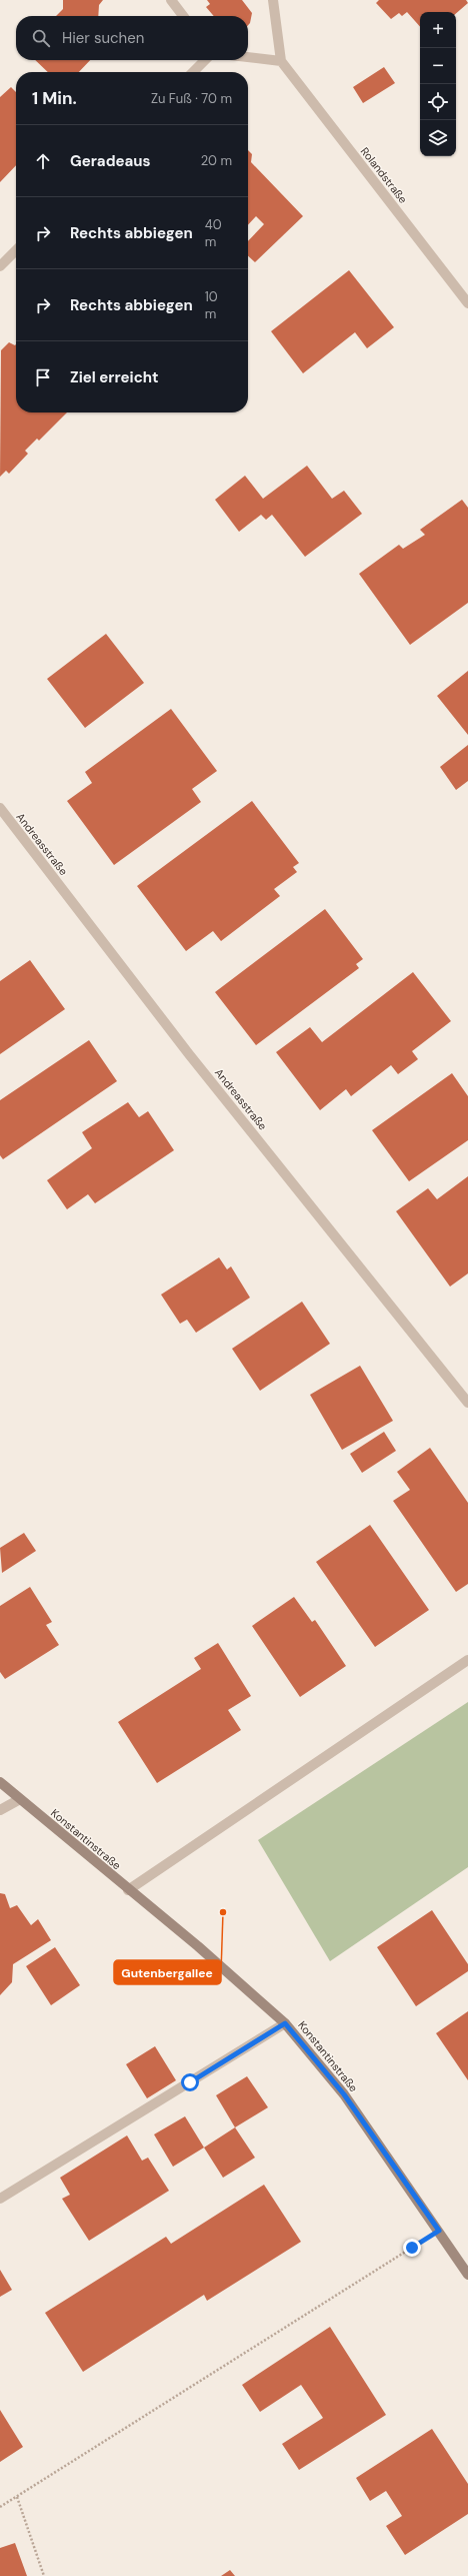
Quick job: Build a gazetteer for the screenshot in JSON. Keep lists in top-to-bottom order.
{
  "streets": {
    "main road": ["Konstantinstraße"],
    "street": ["Rolandstraße", "Andreasstraße"]
  },
  "places": ["Gutenbergallee"],
  "page": {
    "map_buttons": ["+", "−"],
    "search": "Hier suchen",
    "heading": ["1 Min.", "Zu Fuß · 70 m"],
    "list": [
      ["Geradeaus", "20 m"],
      ["Rechts abbiegen", "40 m"],
      ["Rechts abbiegen", "10 m"],
      "Ziel erreicht"
    ]
  }
}
